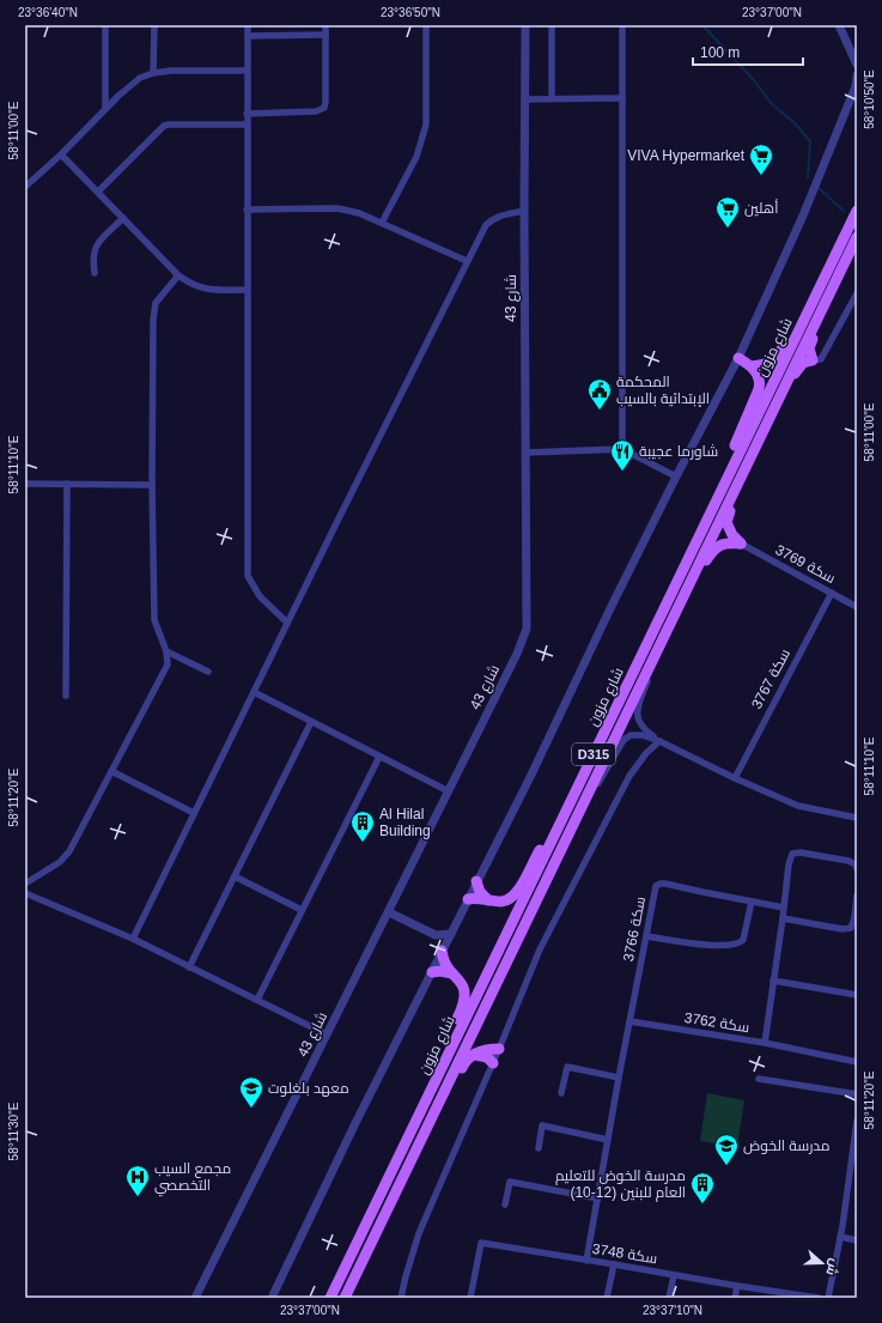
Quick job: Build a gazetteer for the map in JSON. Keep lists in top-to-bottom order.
{
  "streets": {
    "main road": ["شارع مزون", "D315"],
    "street": [
      "شارع 43",
      "سكة 3769",
      "سكة 3767",
      "سكة 3766",
      "سكة 3762",
      "سكة 3748"
    ]
  },
  "crossings": [
    ["سكة 3769", "سكة 3767"],
    ["سكة 3766", "سكة 3762"]
  ],
  "places": {
    "supermarket": ["VIVA Hypermarket", "أهلين"],
    "public building": ["المحكمة الإبتدائية بالسيب"],
    "restaurant": ["شاورما عجيبة"],
    "building": ["Al Hilal Building", "مدرسة الخوض للتعليم العام للبنين (12-10)"],
    "school or university": ["معهد بلغلوت", "مدرسة الخوض"],
    "hospital": ["مجمع السيب التخصصي"]
  },
  "scale_bar": "100 m",
  "north": "right",
  "coordinates": [
    "23°36'40\"N",
    "23°36'50\"N",
    "23°37'00\"N",
    "58°10'50\"E",
    "58°11'00\"E",
    "58°11'10\"E",
    "58°11'20\"E",
    "58°11'30\"E",
    "23°37'10\"N"
  ]
}
